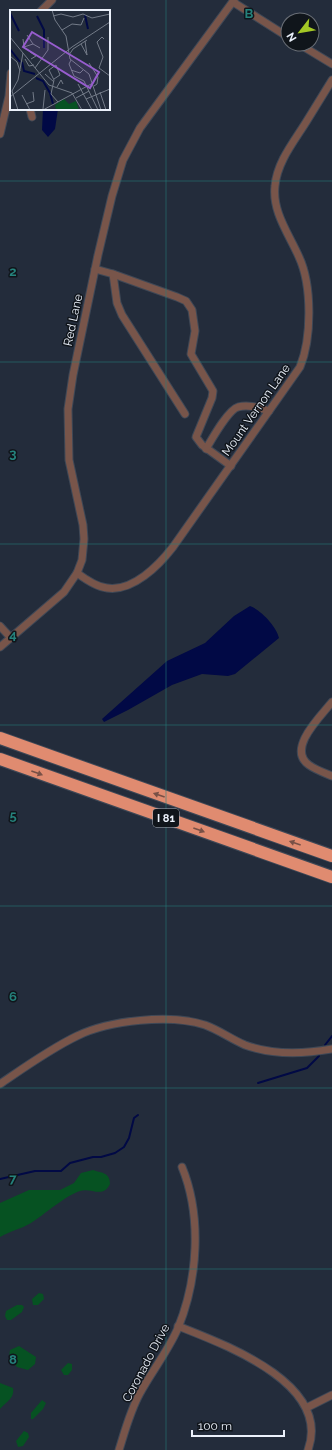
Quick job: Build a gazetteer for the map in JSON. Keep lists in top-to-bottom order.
{
  "streets": {
    "highway": ["I 81"],
    "street": ["Red Lane", "Mount Vernon Lane", "Coronado Drive"]
  },
  "crossings": [
    ["Red Lane", "Mount Vernon Lane"]
  ],
  "scale_bar": "100 m",
  "north": "bottom left",
  "grid": {
    "columns": ["B"],
    "rows": [
      "2",
      "3",
      "4",
      "5",
      "6",
      "7",
      "8"
    ]
  }
}
